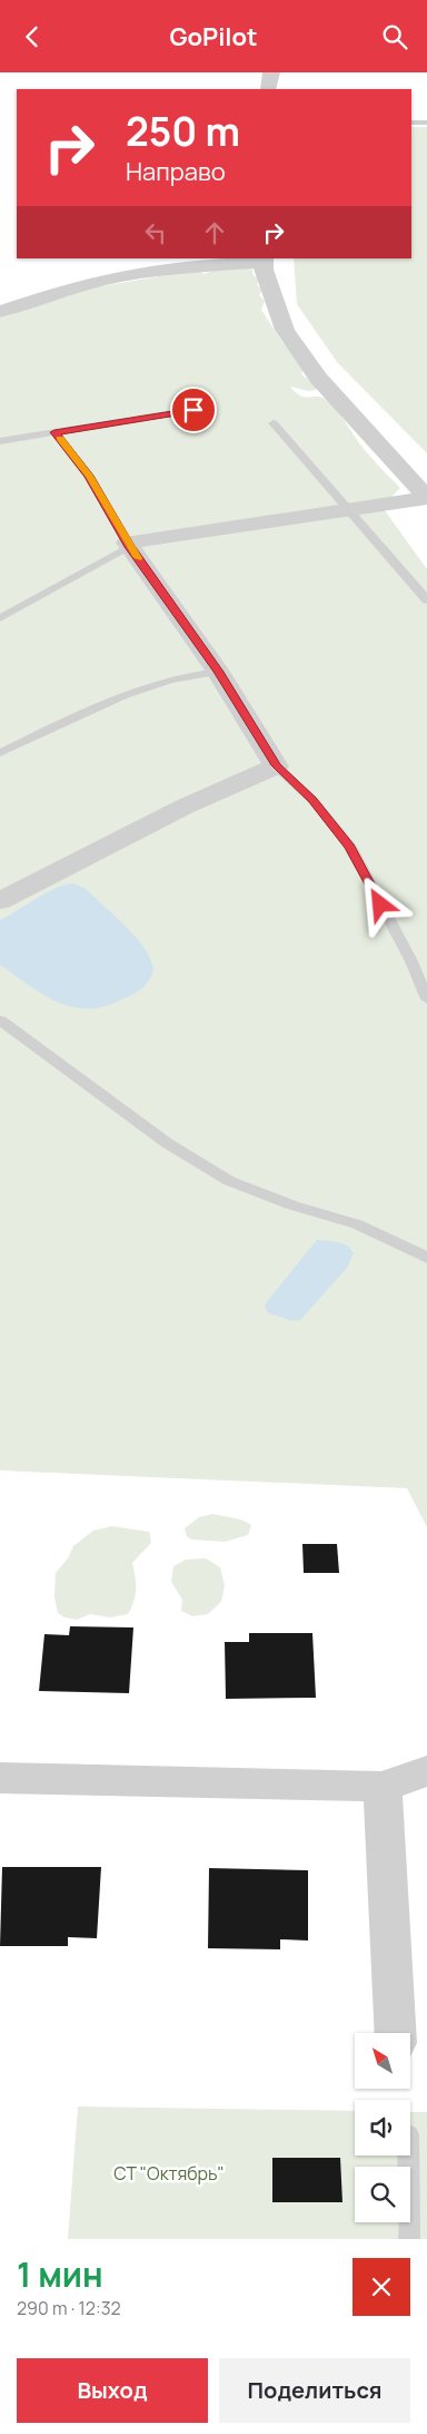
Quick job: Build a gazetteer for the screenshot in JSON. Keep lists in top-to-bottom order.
{
  "parks": ["СТ \"Октябрь\""],
  "north": "top left",
  "page": {
    "header": "GoPilot",
    "turn": ["250 m", "Направо"],
    "heading": ["1 мин", "290 m · 12:32"],
    "buttons": ["Выход", "Поделиться"]
  }
}
